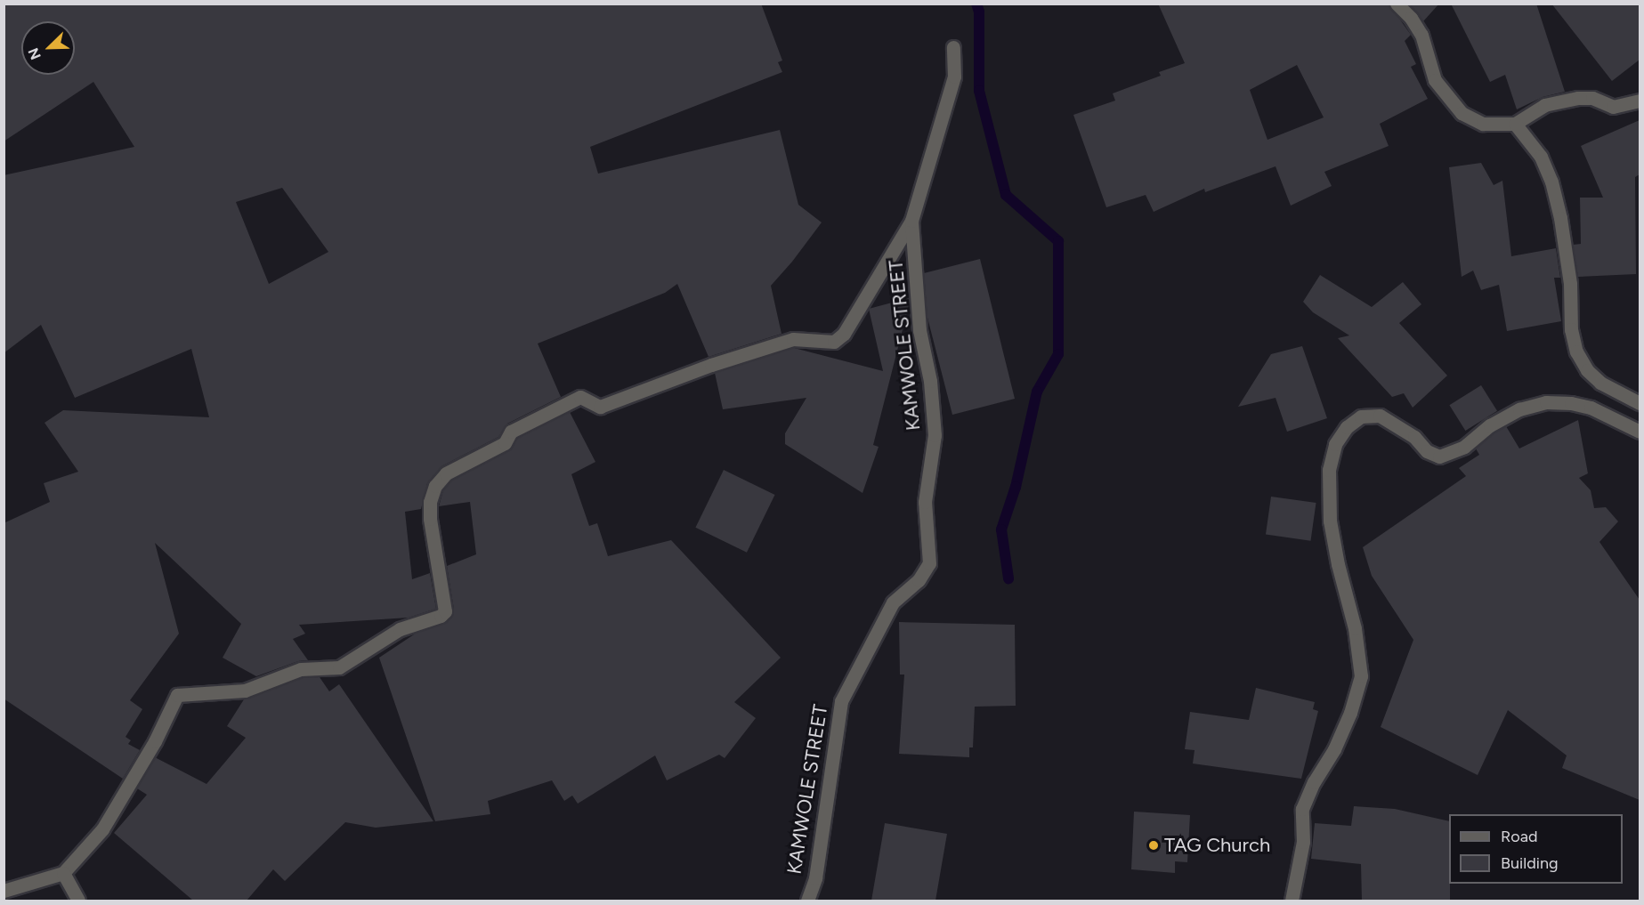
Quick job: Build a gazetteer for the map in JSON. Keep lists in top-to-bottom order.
{
  "streets": {
    "street": ["KAMWOLE STREET"]
  },
  "places": ["TAG Church"],
  "legend": ["Road", "Building"],
  "north": "bottom left"
}
